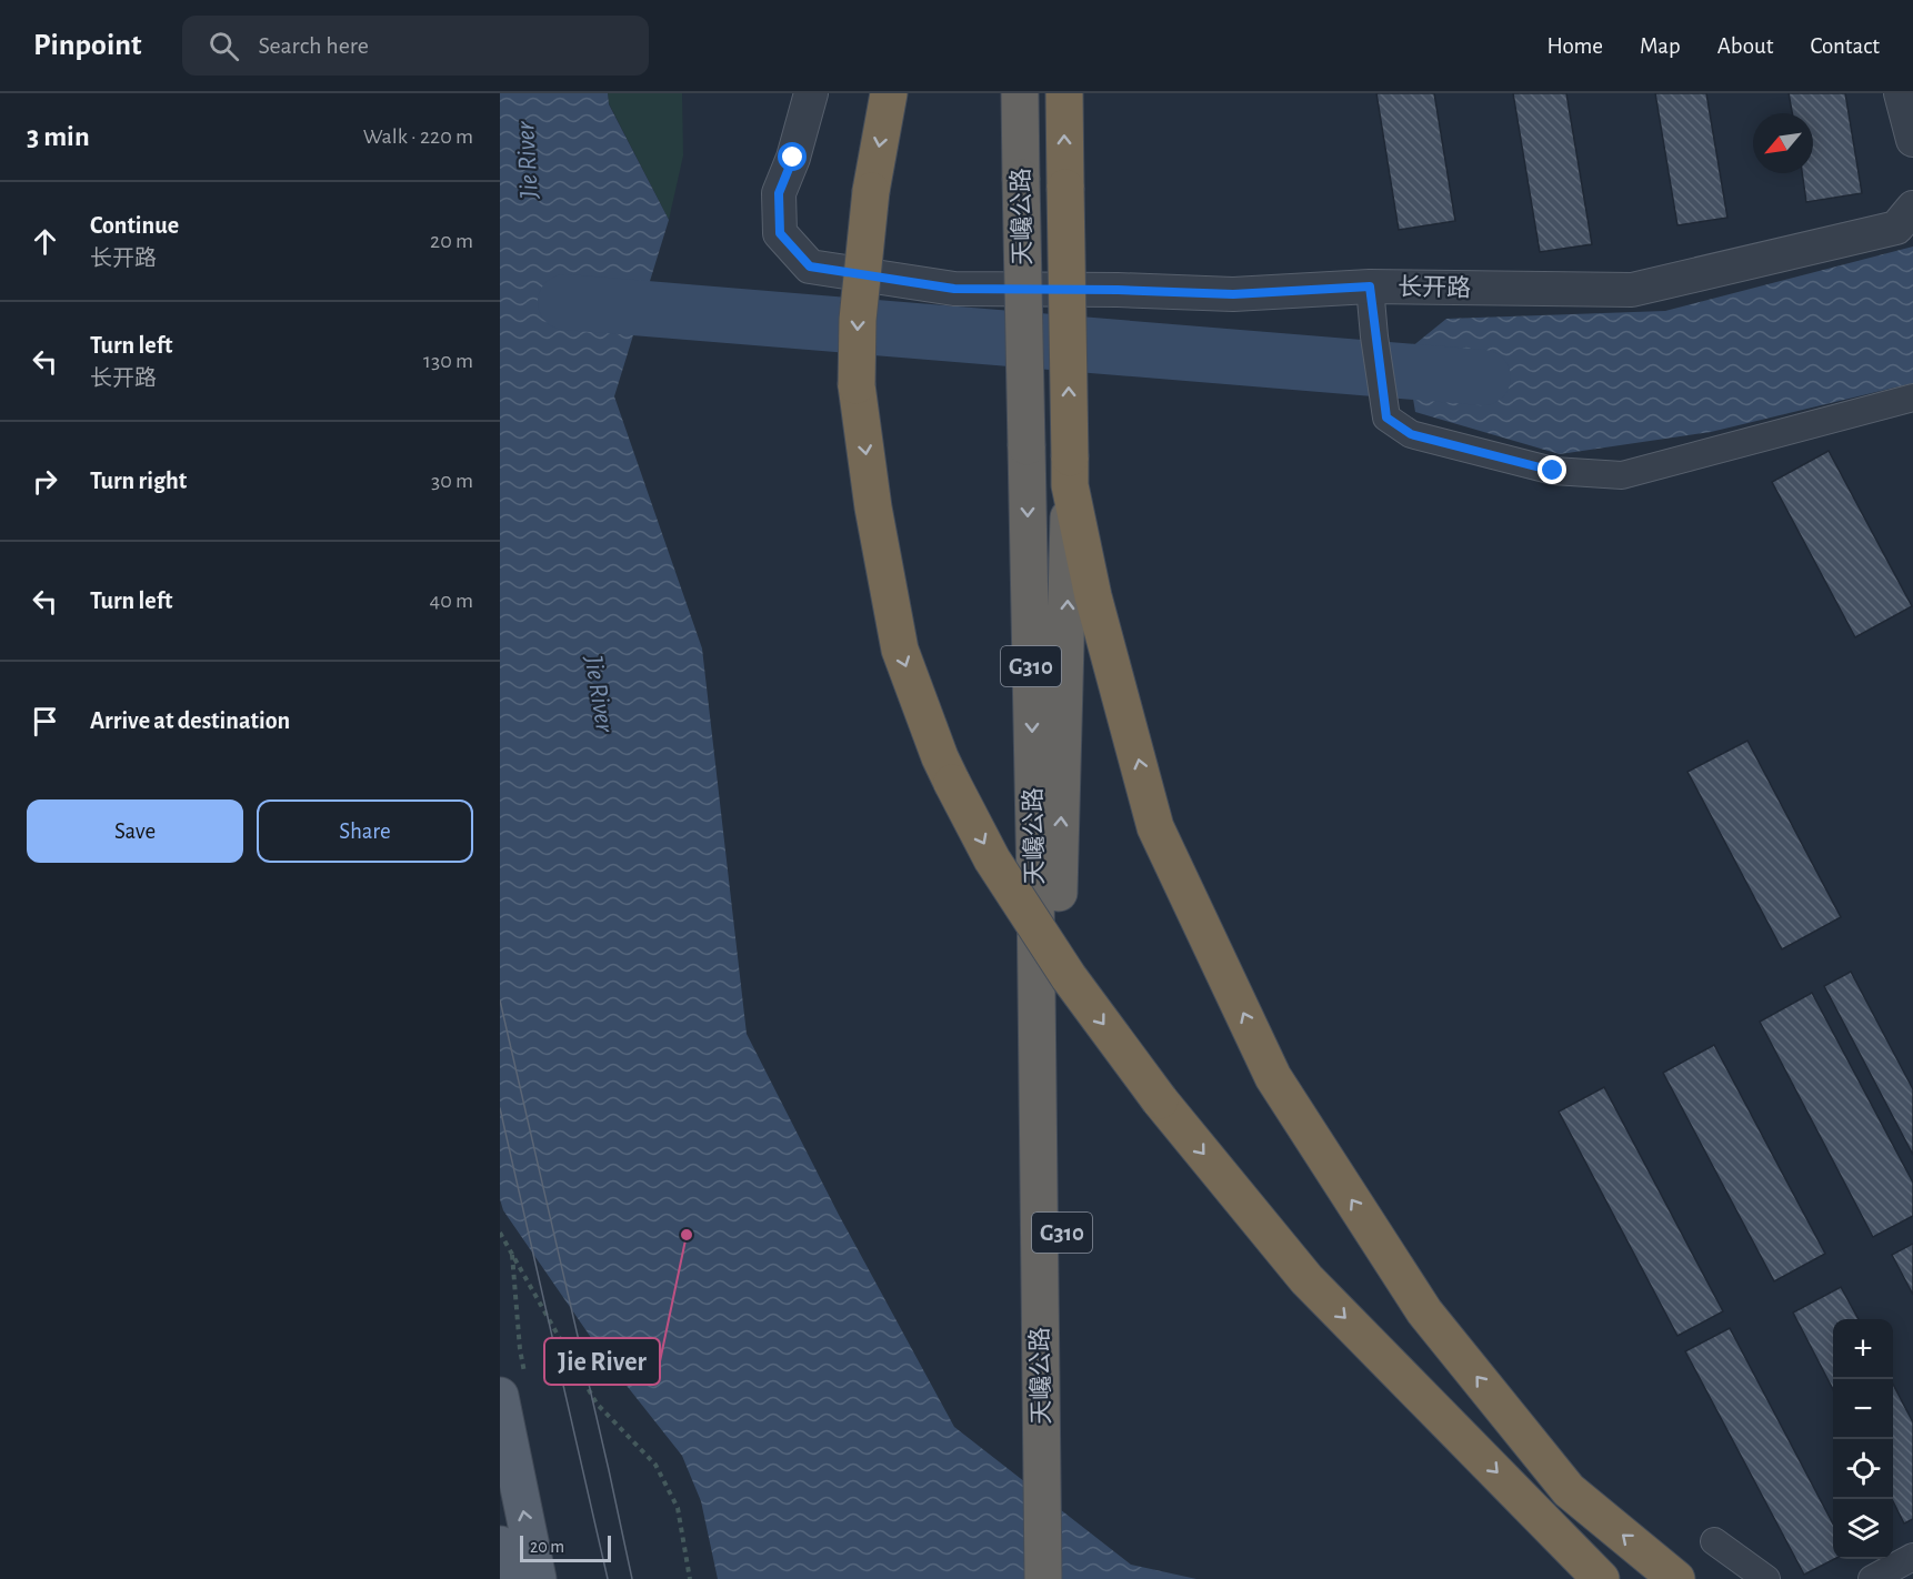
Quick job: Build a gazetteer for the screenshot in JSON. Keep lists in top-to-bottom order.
{
  "streets": {
    "highway": ["天巉公路", "G310"],
    "street": ["长开路"]
  },
  "crossings": [
    ["天巉公路", "G310"]
  ],
  "water": ["Jie River"],
  "places": ["Jie River"],
  "scale_bar": "20 m",
  "north": "bottom left",
  "page": {
    "header": "Pinpoint",
    "search": "Search here",
    "nav": [
      "Home",
      "Map",
      "About",
      "Contact"
    ],
    "heading": ["3 min", "Walk · 220 m"],
    "list": [
      ["Continue", "长开路", "20 m"],
      ["Turn left", "长开路", "130 m"],
      ["Turn right", "30 m"],
      ["Turn left", "40 m"],
      "Arrive at destination"
    ],
    "buttons": ["Save", "Share"],
    "map_buttons": ["+", "−"],
    "scale": "20 m"
  }
}
